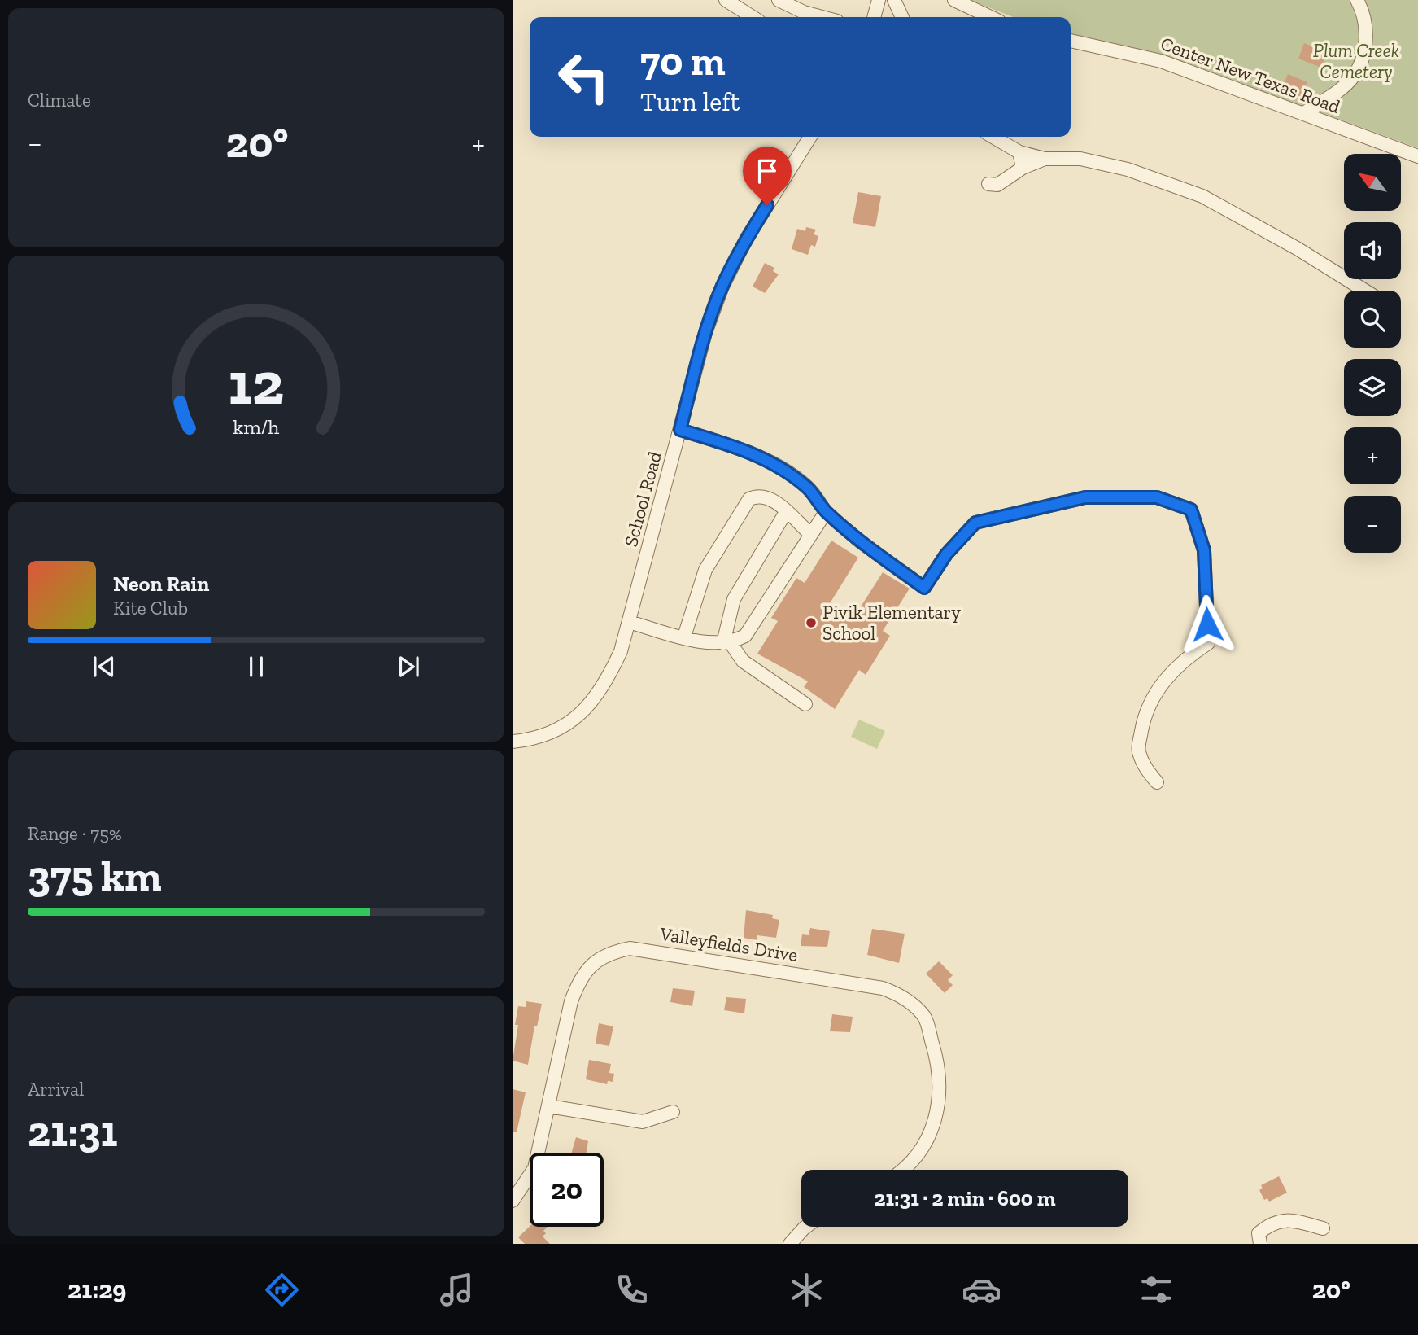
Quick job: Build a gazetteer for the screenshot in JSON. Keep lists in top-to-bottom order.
{
  "streets": {
    "street": ["Center New Texas Road", "School Road", "Valleyfields Drive"]
  },
  "parks": ["Plum Creek Cemetery"],
  "places": ["Pivik Elementary School"],
  "north": "top left",
  "page": {
    "tile": [
      "Climate",
      ["Range · 75%", "375 km"],
      ["Arrival", "21:31"]
    ],
    "turn": ["70 m", "Turn left"],
    "heat": ["−", "20°", "+"],
    "map_buttons": ["+", "−"],
    "song": ["Neon Rain", "Kite Club"],
    "limit": "20",
    "trip": "21:31 · 2 min · 600 m",
    "tabs": ["21:29", "20°"],
    "gauge": ["12", "km/h"]
  }
}
